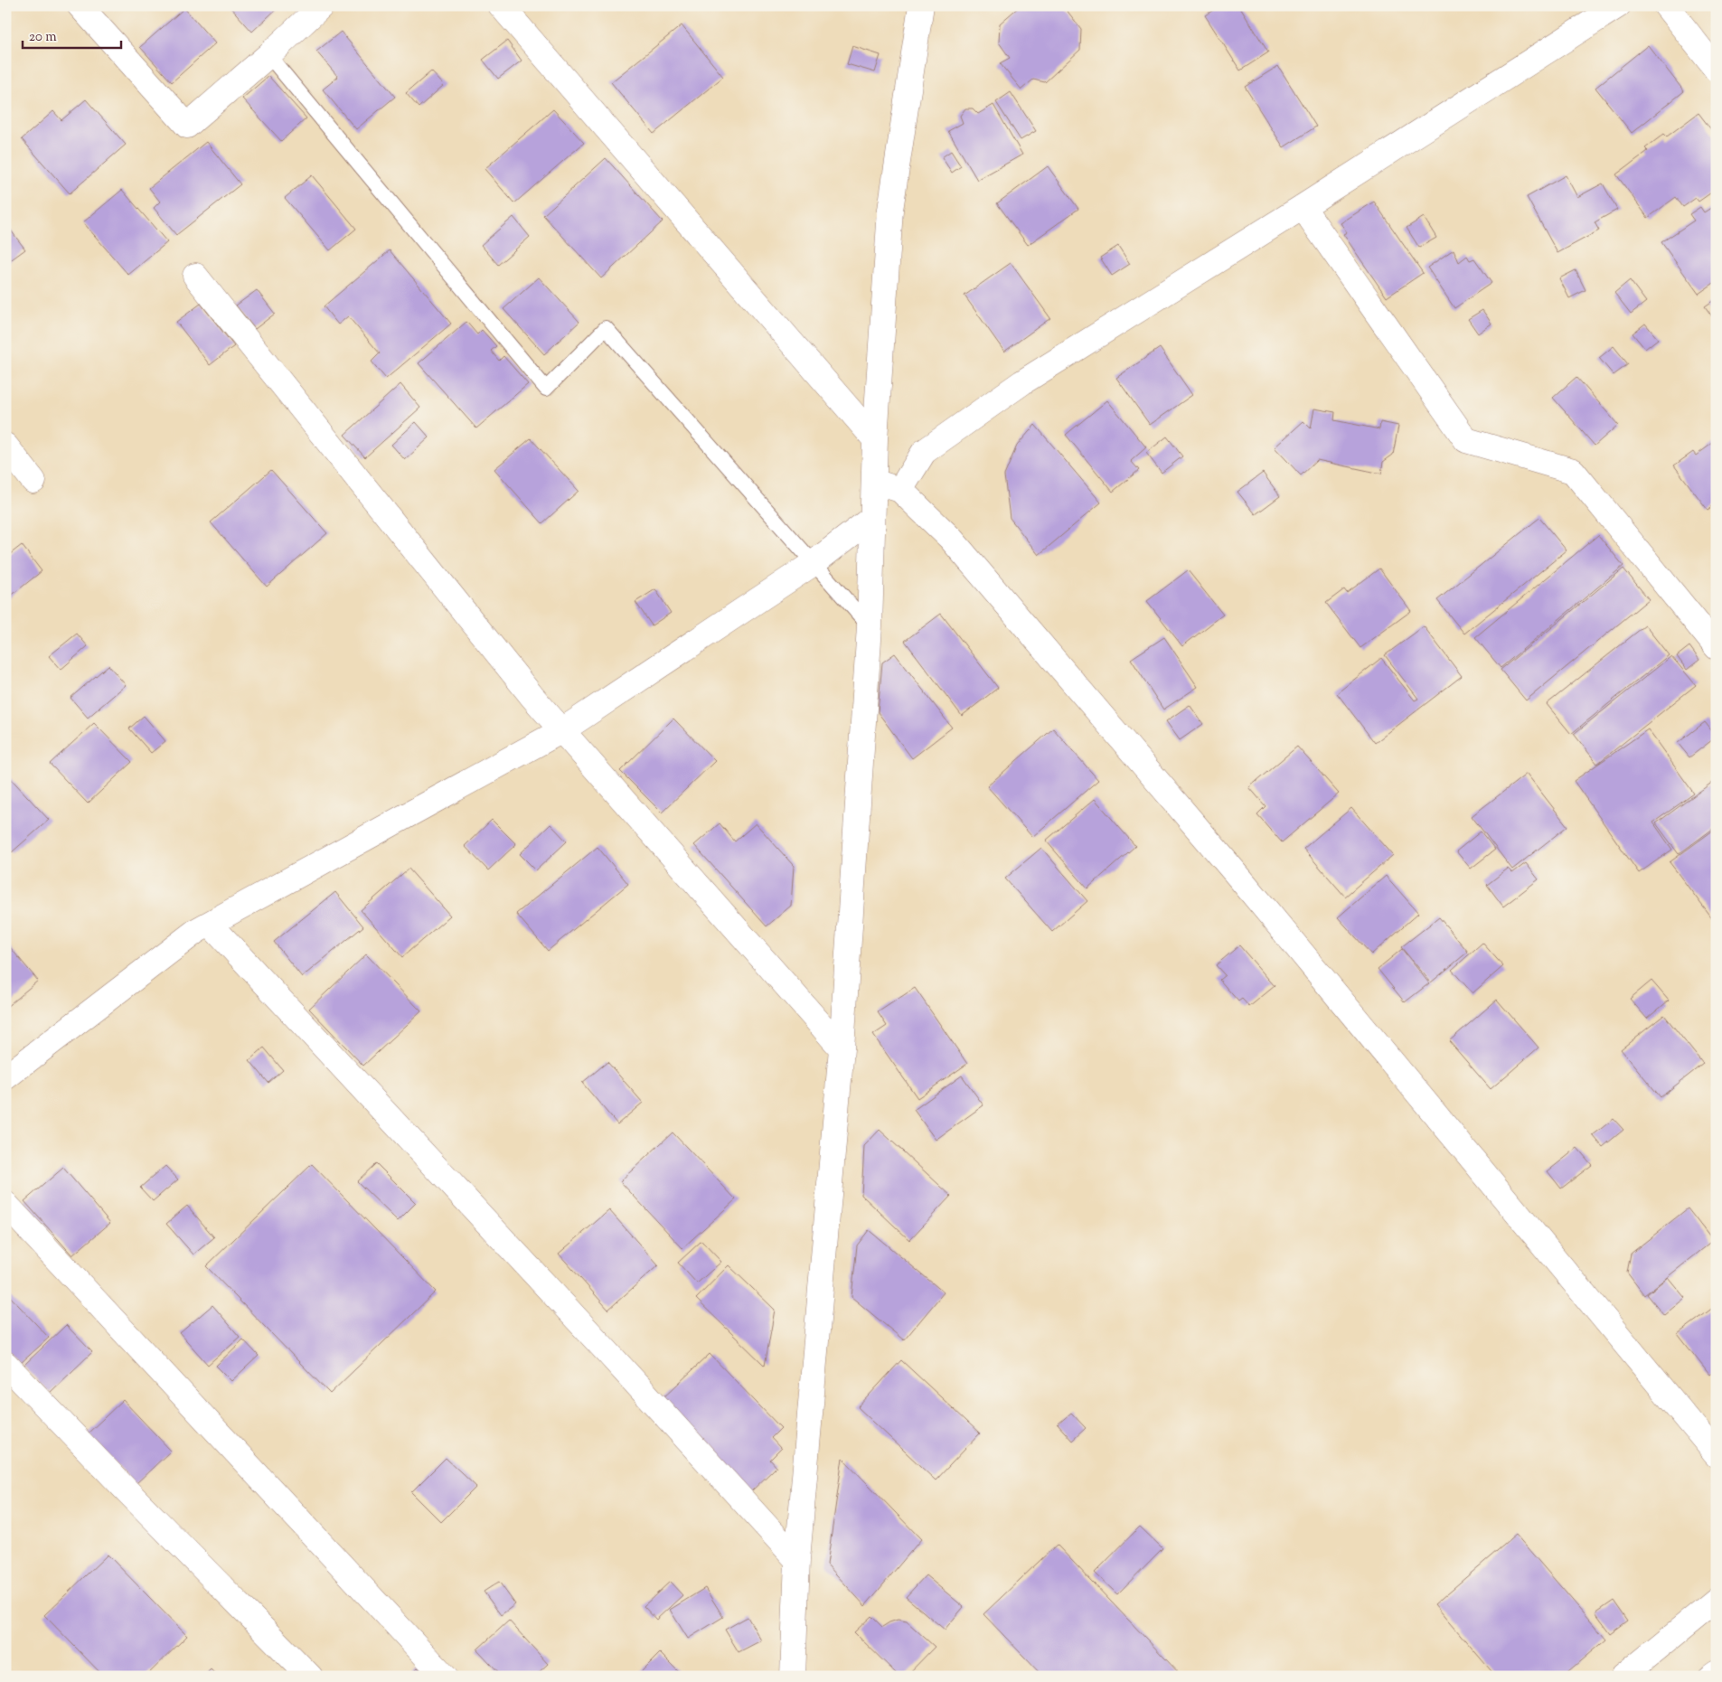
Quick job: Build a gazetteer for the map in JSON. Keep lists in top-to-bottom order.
{
  "scale_bar": "20 m"
}
